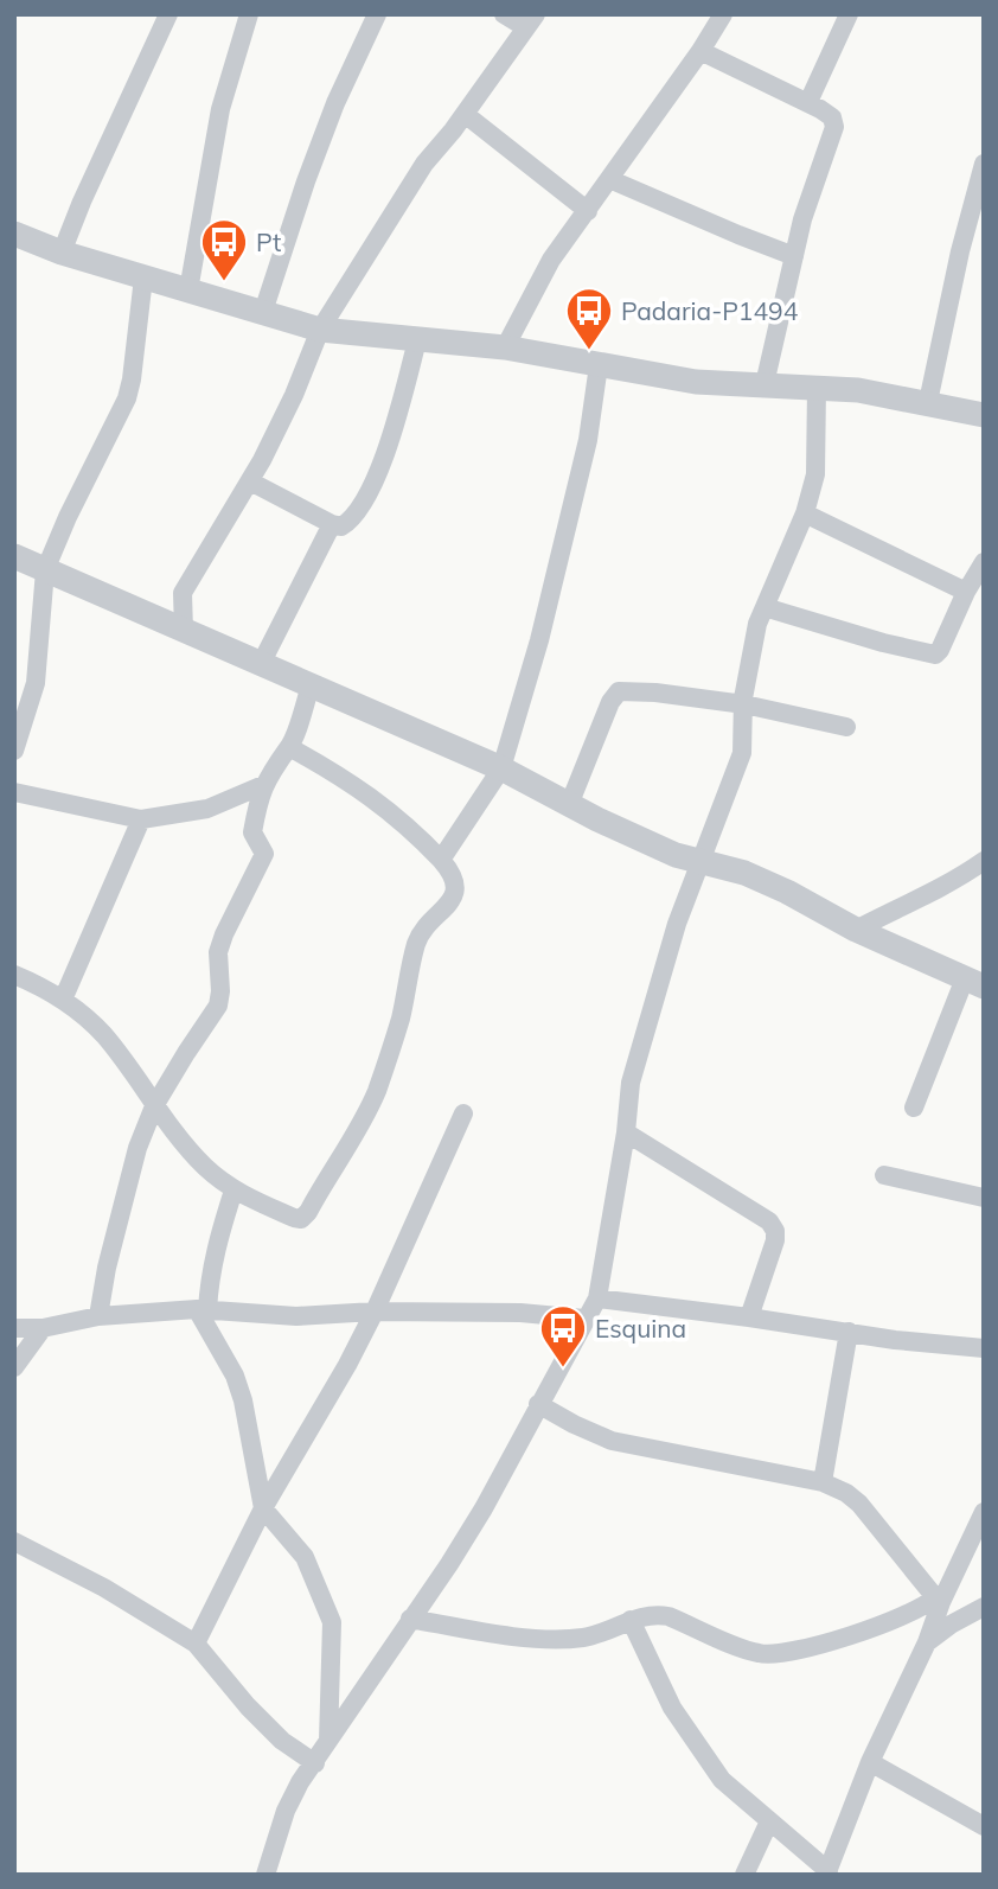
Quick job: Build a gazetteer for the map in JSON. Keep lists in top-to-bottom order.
{
  "places": {
    "bus stop": ["Pt", "Padaria-P1494", "Esquina"]
  }
}
